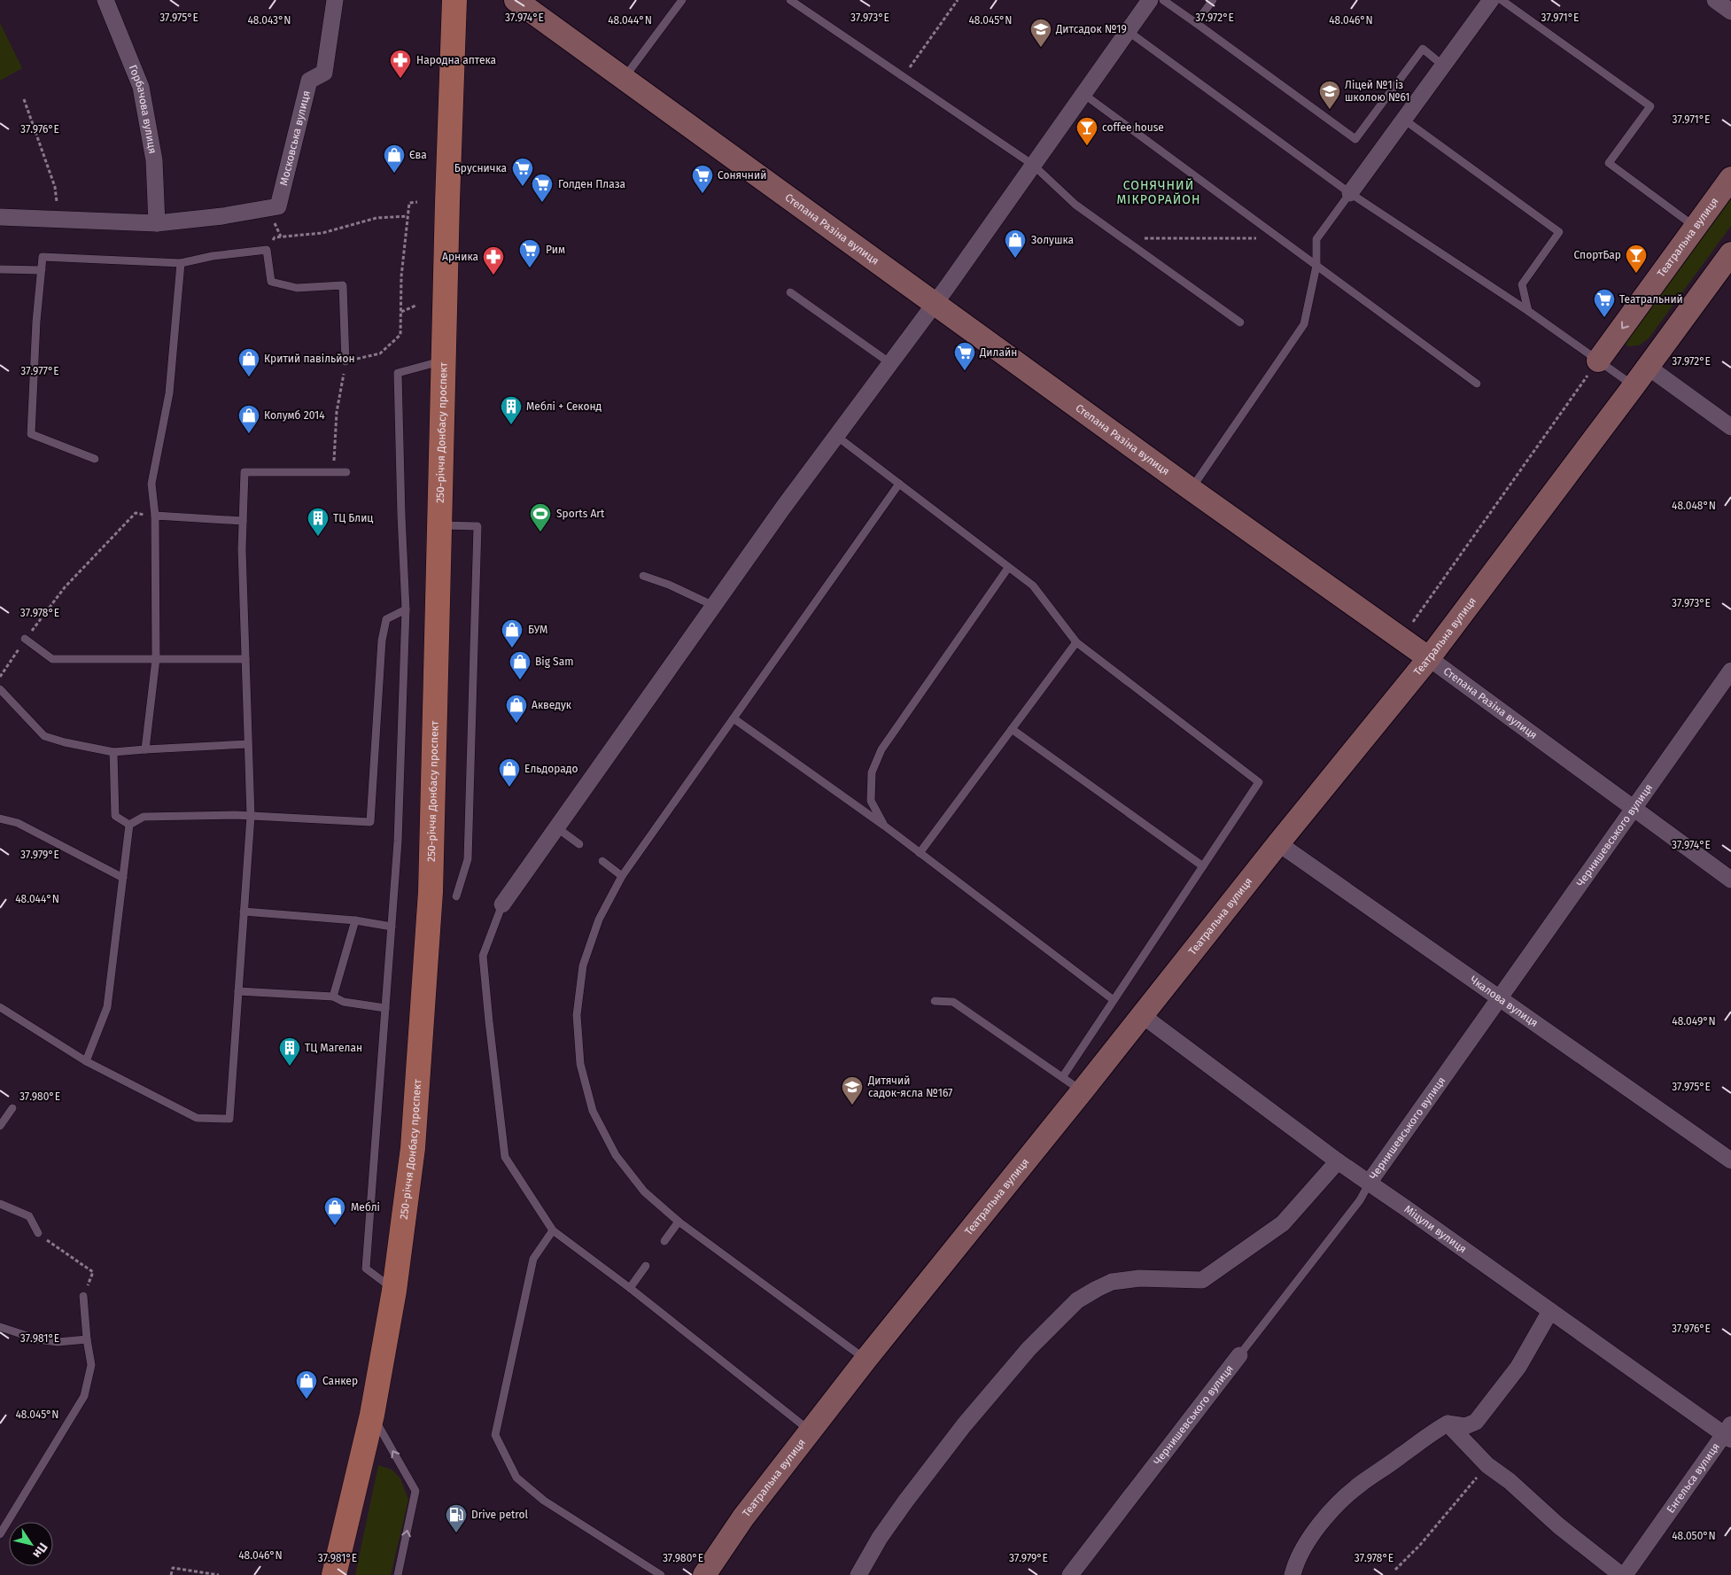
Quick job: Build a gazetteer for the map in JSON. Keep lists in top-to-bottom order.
{
  "streets": {
    "main road": ["250-річчя Донбасу проспект"],
    "street": [
      "Горбачова вулиця",
      "Московська вулиця",
      "Степана Разіна вулиця",
      "Театральна вулиця",
      "Чернишевського вулиця",
      "Чкалова вулиця",
      "Міцули вулиця",
      "Енгельса вулиця"
    ]
  },
  "crossings": [
    ["Горбачова вулиця", "Московська вулиця"],
    ["Степана Разіна вулиця", "Театральна вулиця"],
    ["Степана Разіна вулиця", "Чернишевського вулиця"],
    ["Театральна вулиця", "Чкалова вулиця"],
    ["Театральна вулиця", "Міцули вулиця"],
    ["Чернишевського вулиця", "Чкалова вулиця"],
    ["Чернишевського вулиця", "Міцули вулиця"],
    ["Міцули вулиця", "Енгельса вулиця"]
  ],
  "districts": ["СОНЯЧНИЙ МІКРОРАЙОН"],
  "places": {
    "school or university": ["Дитсадок №19", "Ліцей №1 із школою №61", "Дитячий садок-ясла №167"],
    "pharmacy": ["Народна аптека", "Арника"],
    "bar": ["coffee house", "СпортБар"],
    "shop": [
      "Єва",
      "Золушка",
      "Критий павільйон",
      "Колумб 2014",
      "БУМ",
      "Big Sam",
      "Акведук",
      "Ельдорадо",
      "Меблі",
      "Санкер"
    ],
    "supermarket": [
      "Брусничка",
      "Сонячний",
      "Голден Плаза",
      "Рим",
      "Театральний",
      "Дилайн"
    ],
    "building": ["Меблі + Секонд", "ТЦ Блиц", "ТЦ Магелан"],
    "sports": ["Sports Art"],
    "fuel station": ["Drive petrol"]
  },
  "north": "bottom right",
  "coordinates": [
    "37.971°E",
    "37.975°E",
    "37.974°E",
    "37.973°E",
    "37.972°E",
    "48.043°N",
    "48.044°N",
    "48.045°N",
    "48.046°N",
    "37.976°E",
    "37.977°E",
    "48.048°N",
    "37.978°E",
    "37.979°E",
    "48.049°N",
    "37.980°E",
    "37.981°E",
    "48.050°N"
  ]
}
